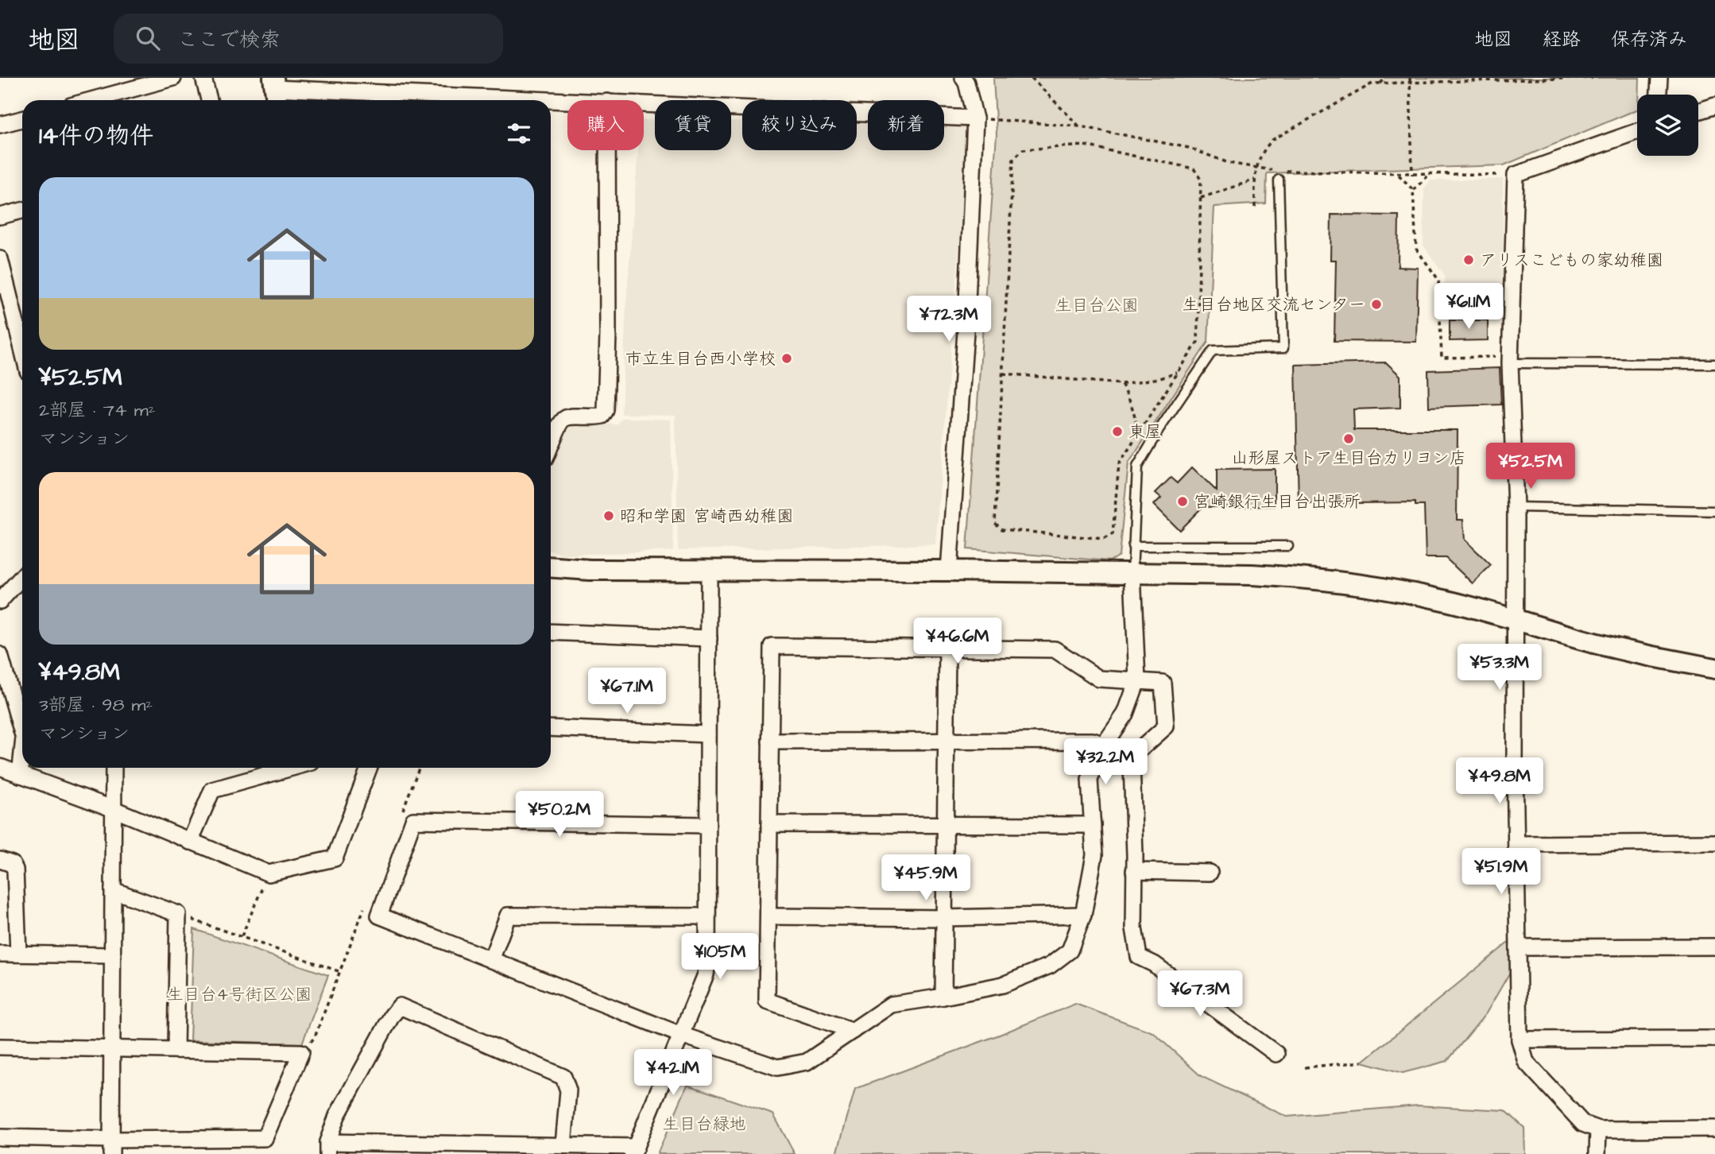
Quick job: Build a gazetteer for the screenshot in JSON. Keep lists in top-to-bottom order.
{
  "parks": ["生目台公園", "生目台4号街区公園", "生目台緑地"],
  "places": [
    "アリスこどもの家幼稚園",
    "生目台地区交流センター",
    "市立生目台西小学校",
    "東屋",
    "山形屋ストア生目台カリヨン店",
    "宮崎銀行生目台出張所",
    "昭和学園 宮崎西幼稚園"
  ],
  "page": {
    "header": "地図",
    "search": "ここで検索",
    "nav": ["地図", "経路", "保存済み"],
    "chip": [
      "購入",
      "賃貸",
      "絞り込み",
      "新着"
    ],
    "heading": "14件の物件",
    "list": [
      {
        "name": "¥52.5M",
        "note": "2部屋 · 74 m² · マンション"
      },
      {
        "name": "¥49.8M",
        "note": "3部屋 · 98 m² · マンション"
      }
    ],
    "price": [
      "¥61.1M",
      "¥72.3M",
      "¥52.5M",
      "¥46.6M",
      "¥53.3M",
      "¥67.1M",
      "¥32.2M",
      "¥49.8M",
      "¥50.2M",
      "¥51.9M",
      "¥45.9M",
      "¥105M",
      "¥67.3M",
      "¥42.1M"
    ]
  }
}
